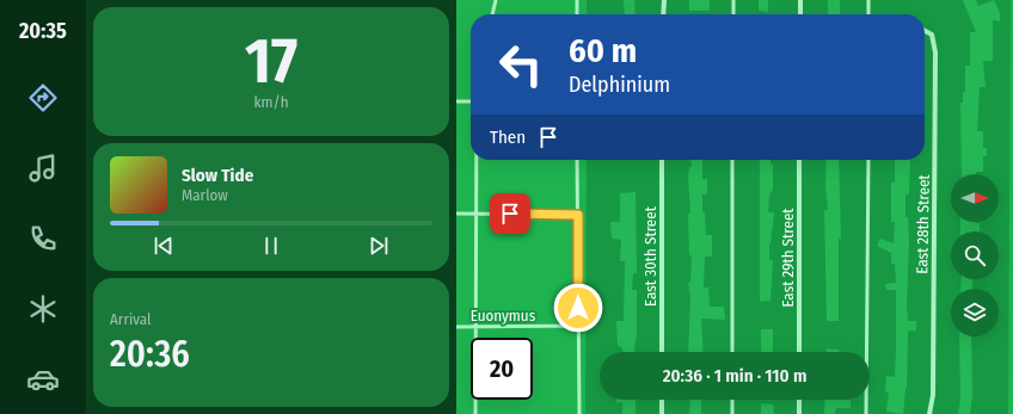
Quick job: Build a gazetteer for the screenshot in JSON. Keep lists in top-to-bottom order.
{
  "streets": {
    "street": ["East 28th Street", "East 30th Street", "East 29th Street"],
    "lane": ["Euonymus"]
  },
  "north": "right",
  "page": {
    "tabs": "20:35",
    "tile": [
      ["17", "km/h"],
      ["Arrival", "20:36"]
    ],
    "turn": ["60 m", "Delphinium"],
    "then": "Then",
    "song": ["Slow Tide", "Marlow"],
    "limit": "20",
    "trip": "20:36 · 1 min · 110 m"
  }
}
